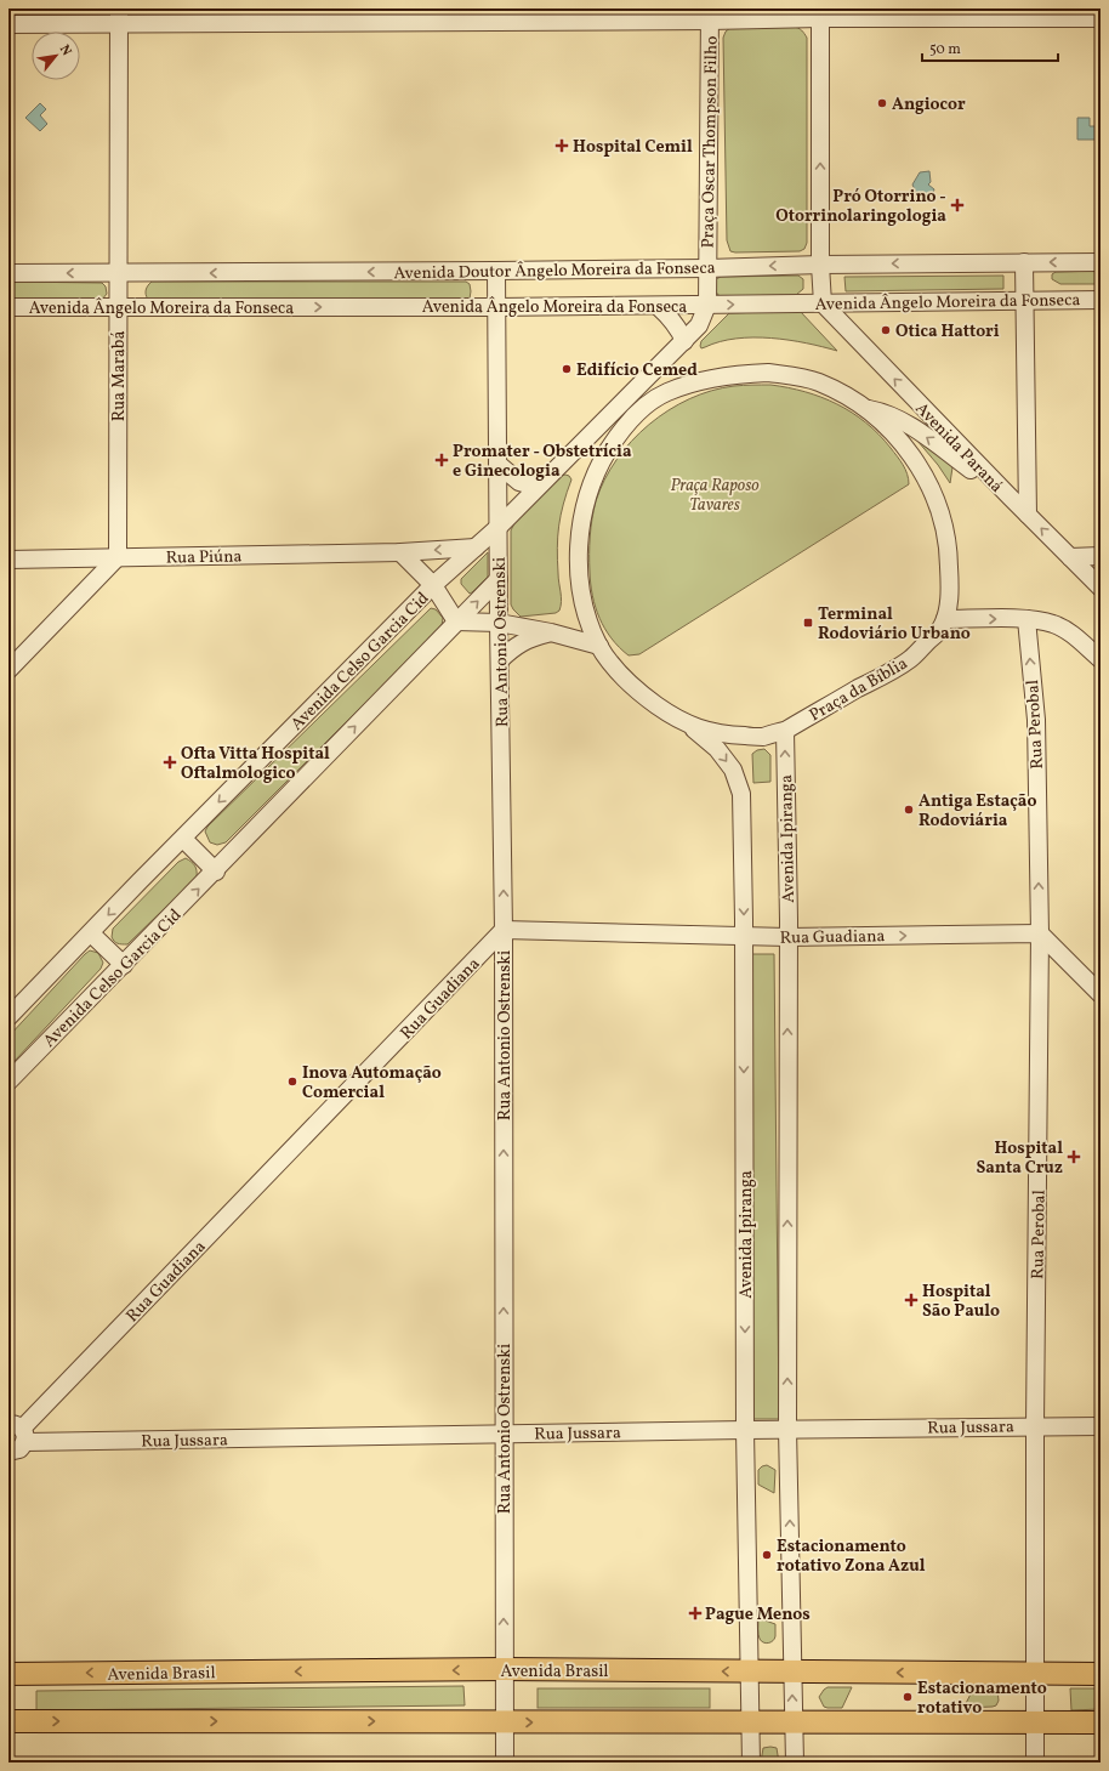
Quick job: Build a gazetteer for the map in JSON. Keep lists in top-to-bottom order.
{
  "streets": {
    "main road": ["Avenida Brasil"],
    "street": [
      "Praça Oscar Thompson Filho",
      "Avenida Doutor Ângelo Moreira da Fonseca",
      "Avenida Ângelo Moreira da Fonseca",
      "Rua Marabá",
      "Avenida Paraná",
      "Rua Piúna",
      "Rua Antonio Ostrenski",
      "Avenida Celso Garcia Cid",
      "Praça da Bíblia",
      "Rua Perobal",
      "Avenida Ipiranga",
      "Rua Guadiana",
      "Rua Jussara"
    ]
  },
  "crossings": [
    ["Praça Oscar Thompson Filho", "Avenida Doutor Ângelo Moreira da Fonseca"],
    ["Praça Oscar Thompson Filho", "Avenida Ângelo Moreira da Fonseca"],
    ["Praça Oscar Thompson Filho", "Avenida Celso Garcia Cid"],
    ["Avenida Doutor Ângelo Moreira da Fonseca", "Rua Marabá"],
    ["Avenida Doutor Ângelo Moreira da Fonseca", "Rua Antonio Ostrenski"],
    ["Avenida Ângelo Moreira da Fonseca", "Rua Marabá"],
    ["Avenida Ângelo Moreira da Fonseca", "Avenida Paraná"],
    ["Avenida Ângelo Moreira da Fonseca", "Rua Antonio Ostrenski"],
    ["Avenida Ângelo Moreira da Fonseca", "Avenida Celso Garcia Cid"],
    ["Rua Marabá", "Rua Piúna"],
    ["Rua Piúna", "Avenida Celso Garcia Cid"],
    ["Rua Antonio Ostrenski", "Avenida Celso Garcia Cid"],
    ["Rua Antonio Ostrenski", "Rua Guadiana"],
    ["Rua Antonio Ostrenski", "Rua Jussara"],
    ["Rua Antonio Ostrenski", "Avenida Brasil"],
    ["Praça da Bíblia", "Avenida Ipiranga"],
    ["Rua Perobal", "Rua Guadiana"],
    ["Rua Perobal", "Rua Jussara"],
    ["Rua Perobal", "Avenida Brasil"],
    ["Avenida Ipiranga", "Rua Guadiana"],
    ["Avenida Ipiranga", "Rua Jussara"],
    ["Avenida Ipiranga", "Avenida Brasil"],
    ["Rua Guadiana", "Rua Jussara"]
  ],
  "one_way": ["Avenida Doutor Ângelo Moreira da Fonseca", "Avenida Ângelo Moreira da Fonseca", "Rua Antonio Ostrenski"],
  "parks": ["Praça Raposo Tavares"],
  "places": {
    "other": [
      "Angiocor",
      "Otica Hattori",
      "Edifício Cemed",
      "Antiga Estação Rodoviária",
      "Inova Automação Comercial",
      "Estacionamento rotativo Zona Azul",
      "Estacionamento rotativo"
    ],
    "health": [
      "Hospital Cemil",
      "Pró Otorrino - Otorrinolaringologia",
      "Promater - Obstetrícia e Ginecologia",
      "Ofta Vitta Hospital Oftalmologico",
      "Hospital Santa Cruz",
      "Hospital São Paulo",
      "Pague Menos"
    ],
    "transit": ["Terminal Rodoviário Urbano"]
  },
  "scale_bar": "50 m",
  "north": "top right"
}
